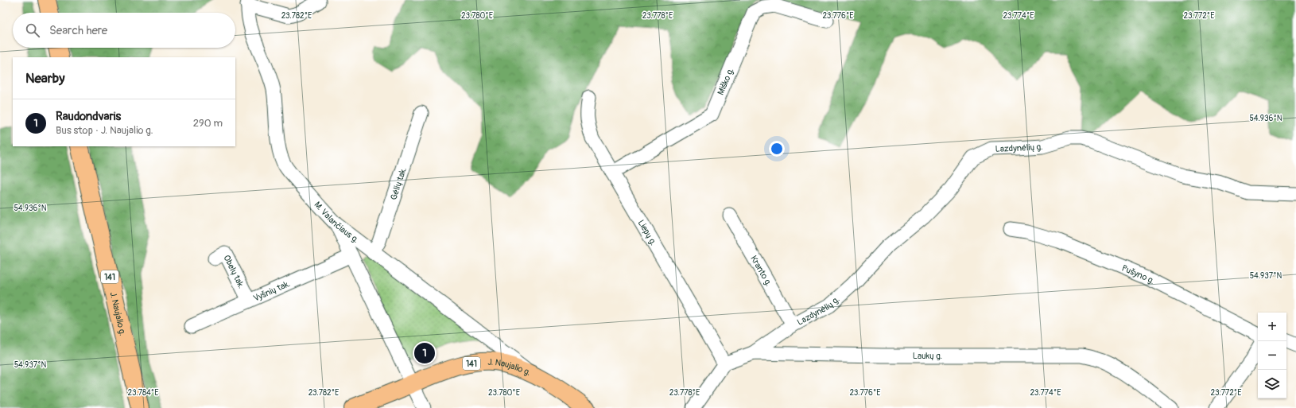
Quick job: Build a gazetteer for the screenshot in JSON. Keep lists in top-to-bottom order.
{
  "streets": {
    "main road": ["141", "J. Naujalio g."],
    "street": [
      "Miško g.",
      "Lazdynėlių g.",
      "Gėlių tak.",
      "M. Valančiaus g.",
      "Liepų g.",
      "Kranto g.",
      "Obelų tak.",
      "Pušyno g.",
      "Vyšnių tak.",
      "Laukų g."
    ]
  },
  "crossings": [
    ["Miško g.", "Liepų g."],
    ["Lazdynėlių g.", "Kranto g."],
    ["Lazdynėlių g.", "Laukų g."],
    ["Gėlių tak.", "M. Valančiaus g."],
    ["M. Valančiaus g.", "J. Naujalio g."],
    ["Liepų g.", "Laukų g."],
    ["Obelų tak.", "Vyšnių tak."]
  ],
  "page": {
    "search": "Search here",
    "heading": "Nearby",
    "list": [
      {
        "mark": "1",
        "name": "Raudondvaris",
        "note": "Bus stop · J. Naujalio g.",
        "value": "290 m"
      }
    ],
    "map_buttons": ["+", "−"],
    "pins": "1"
  },
  "coordinates": [
    "23.782°E",
    "23.780°E",
    "23.778°E",
    "23.776°E",
    "23.774°E",
    "23.772°E",
    "54.936°N",
    "54.937°N",
    "23.784°E"
  ]
}
